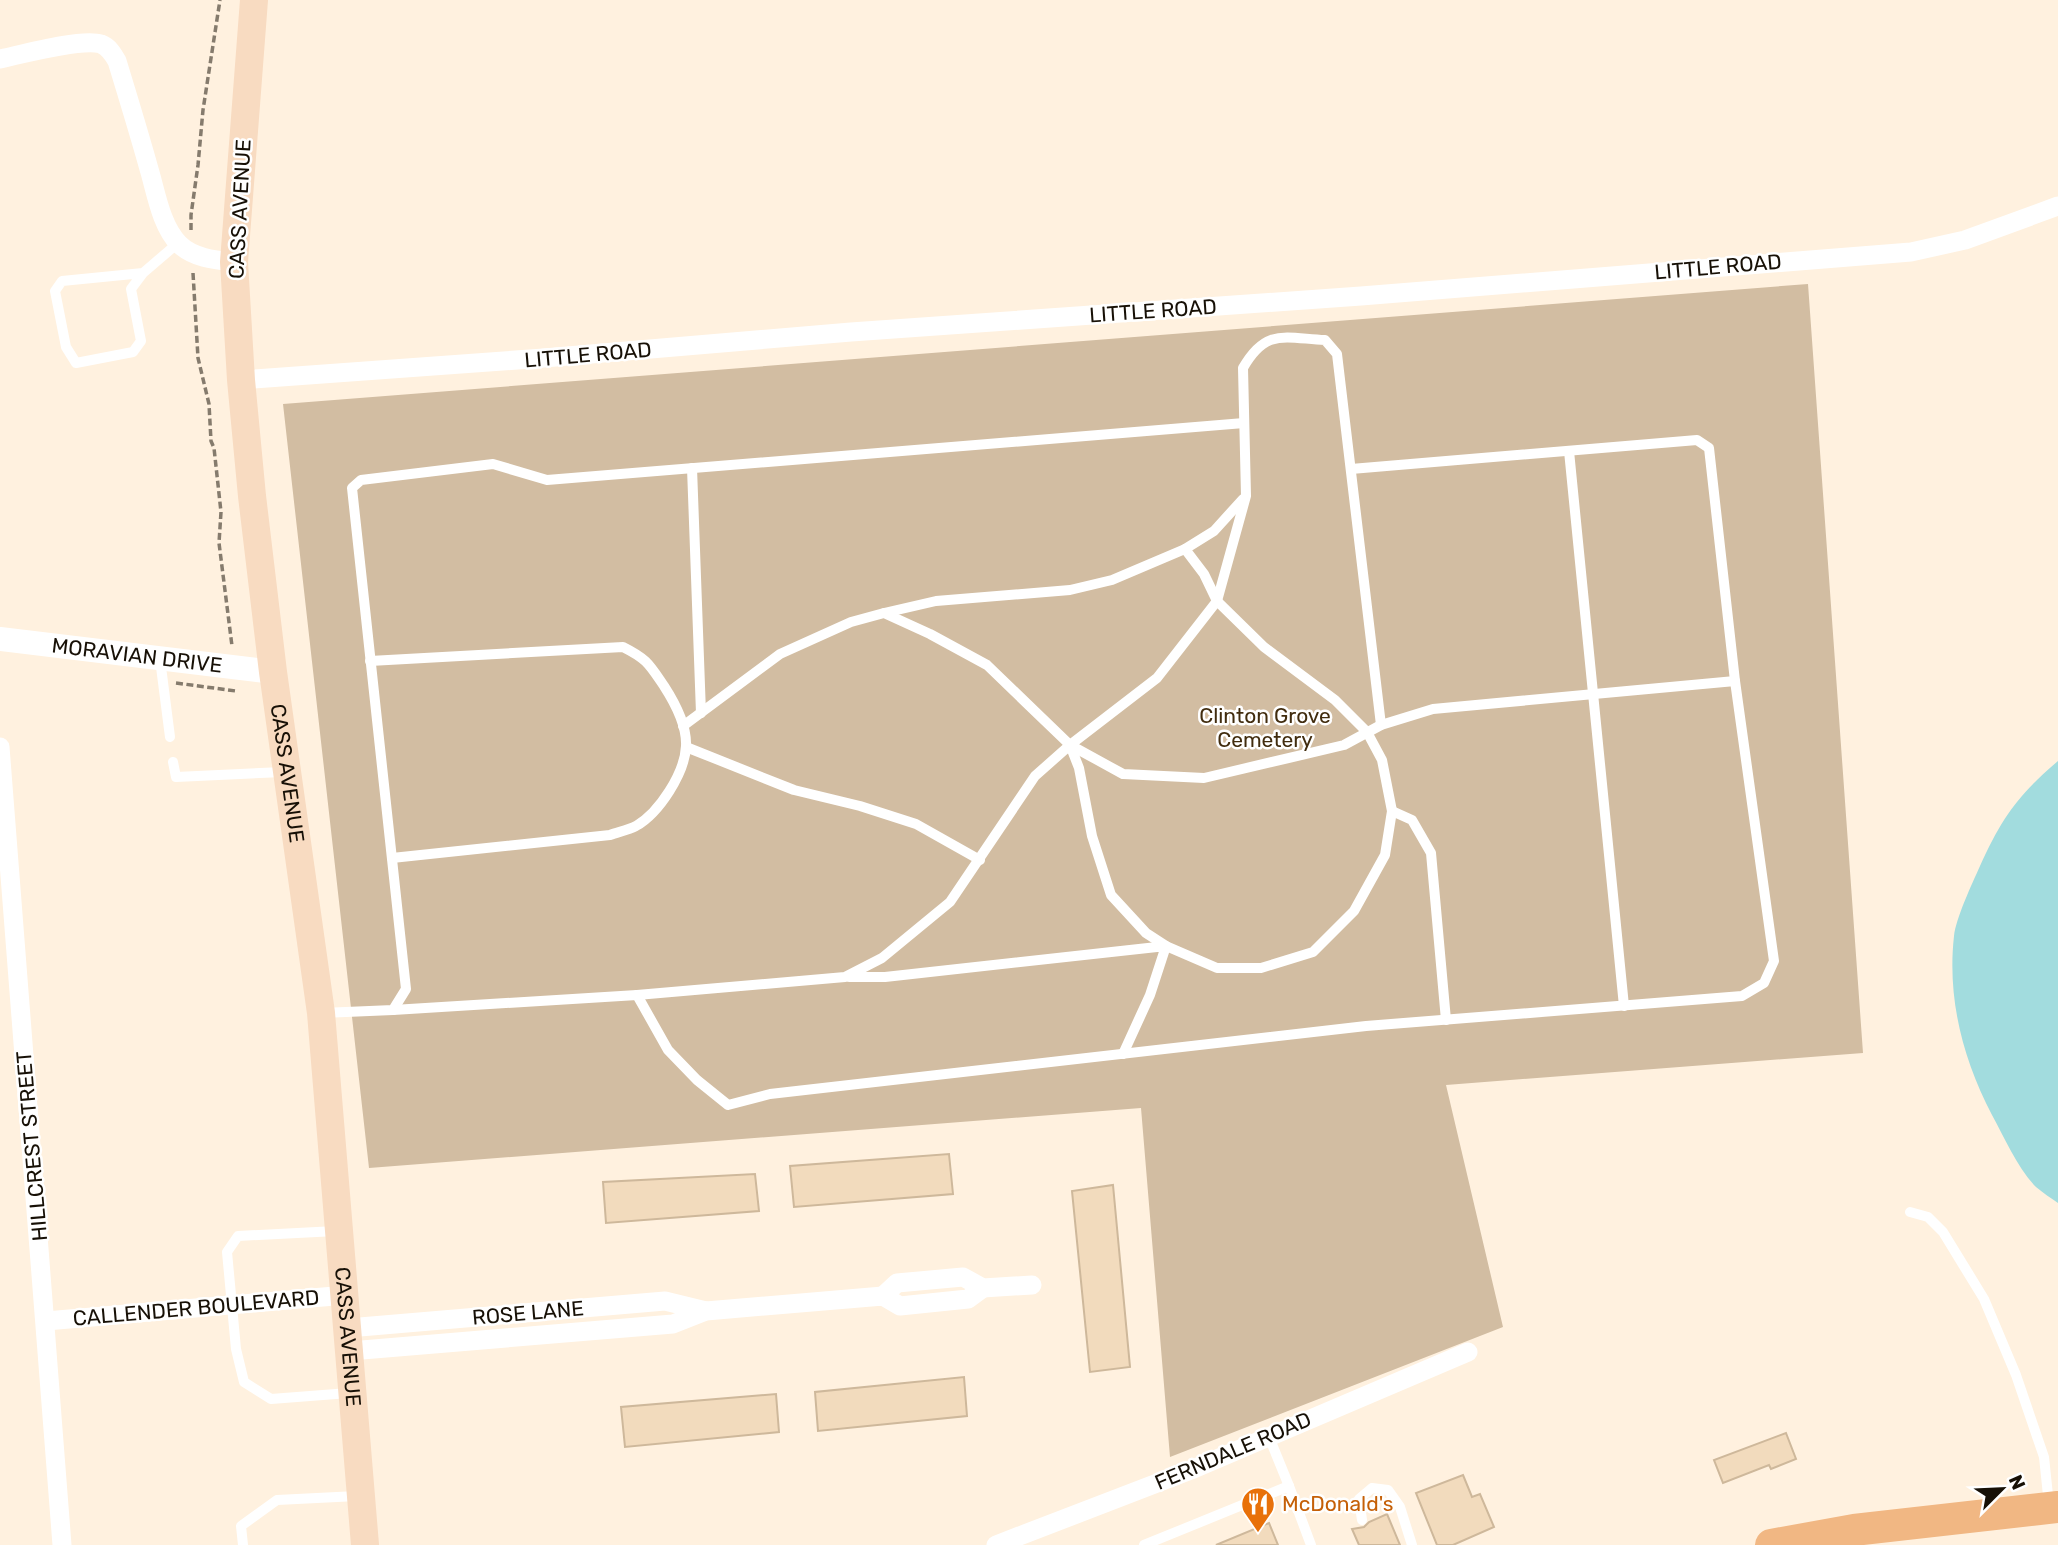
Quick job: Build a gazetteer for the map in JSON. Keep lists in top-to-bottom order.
{
  "streets": {
    "main road": ["CASS AVENUE"],
    "street": [
      "LITTLE ROAD",
      "MORAVIAN DRIVE",
      "HILLCREST STREET",
      "CALLENDER BOULEVARD",
      "ROSE LANE",
      "FERNDALE ROAD"
    ]
  },
  "crossings": [
    ["CASS AVENUE", "LITTLE ROAD"],
    ["CASS AVENUE", "MORAVIAN DRIVE"],
    ["CASS AVENUE", "CALLENDER BOULEVARD"],
    ["CASS AVENUE", "ROSE LANE"],
    ["HILLCREST STREET", "CALLENDER BOULEVARD"]
  ],
  "parks": ["Clinton Grove Cemetery"],
  "places": {
    "restaurant": ["McDonald's"]
  },
  "north": "top right"
}
